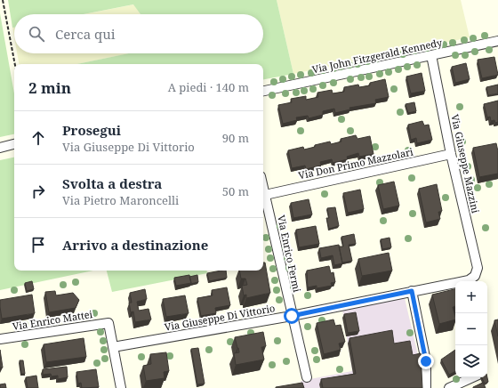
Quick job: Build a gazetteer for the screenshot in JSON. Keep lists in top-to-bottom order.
{
  "streets": {
    "street": [
      "Via John Fitzgerald Kennedy",
      "Via Don Primo Mazzolari",
      "Via Giuseppe Mazzini",
      "Via Enrico Fermi",
      "Via Giuseppe Di Vittorio",
      "Via Enrico Mattei"
    ]
  },
  "crossings": [
    ["Via John Fitzgerald Kennedy", "Via Giuseppe Mazzini"],
    ["Via Don Primo Mazzolari", "Via Giuseppe Mazzini"],
    ["Via Don Primo Mazzolari", "Via Enrico Fermi"],
    ["Via Giuseppe Mazzini", "Via Giuseppe Di Vittorio"],
    ["Via Enrico Fermi", "Via Giuseppe Di Vittorio"],
    ["Via Giuseppe Di Vittorio", "Via Enrico Mattei"]
  ],
  "page": {
    "search": "Cerca qui",
    "heading": ["2 min", "A piedi · 140 m"],
    "list": [
      ["Prosegui", "Via Giuseppe Di Vittorio", "90 m"],
      ["Svolta a destra", "Via Pietro Maroncelli", "50 m"],
      "Arrivo a destinazione"
    ],
    "map_buttons": ["+", "−"]
  }
}
